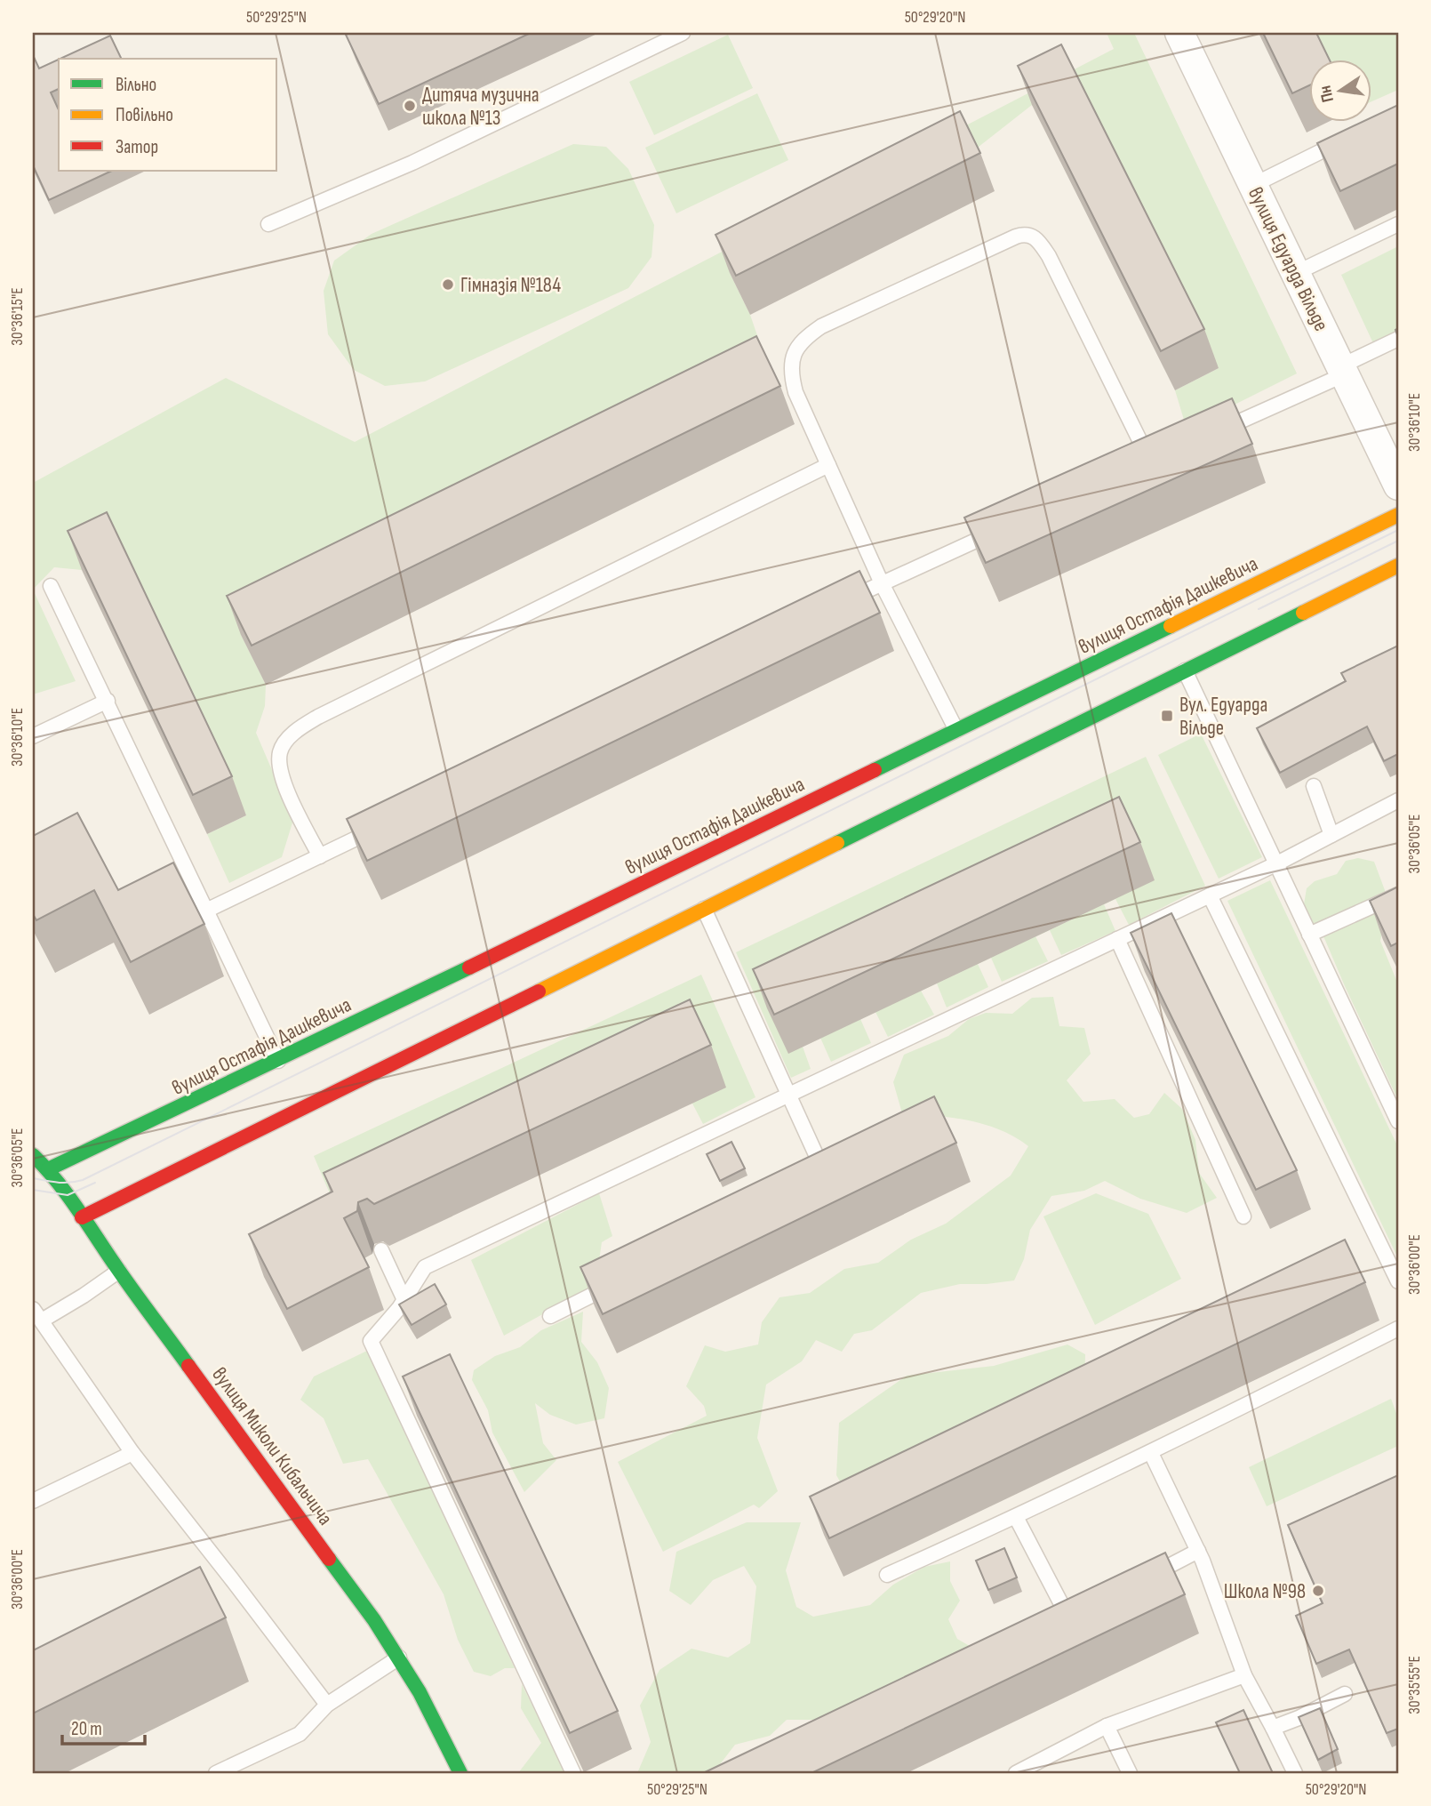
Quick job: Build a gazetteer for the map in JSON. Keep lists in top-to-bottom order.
{
  "streets": {
    "street": ["вулиця Едуарда Вільде", "вулиця Остафія Дашкевича", "вулиця Миколи Кибальчича"]
  },
  "crossings": [
    ["вулиця Остафія Дашкевича", "вулиця Миколи Кибальчича"]
  ],
  "places": {
    "other": ["Дитяча музична школа №13", "Гімназія №184", "Школа №98"],
    "transit": ["Вул. Едуарда Вільде"]
  },
  "legend": ["Вільно", "Повільно", "Затор"],
  "scale_bar": "20 m",
  "north": "left",
  "coordinates": [
    "50°29'25\"N",
    "50°29'20\"N",
    "30°36'15\"E",
    "30°36'10\"E",
    "30°36'05\"E",
    "30°36'00\"E",
    "30°35'55\"E"
  ]
}
